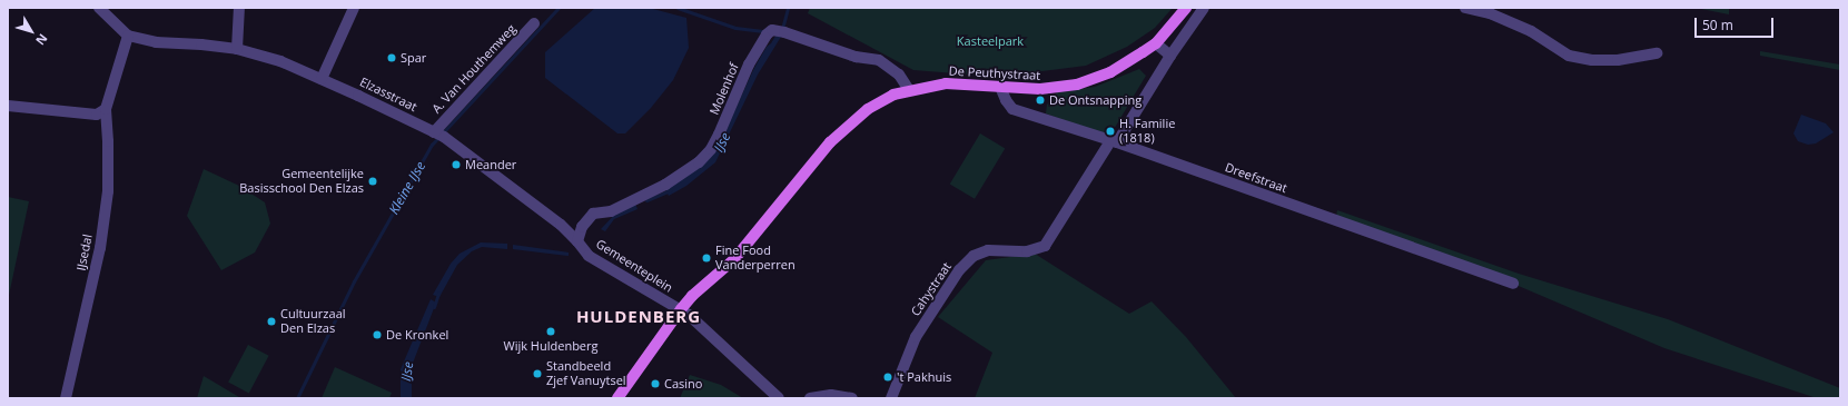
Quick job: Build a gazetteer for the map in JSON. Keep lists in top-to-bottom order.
{
  "streets": {
    "main road": ["De Peuthystraat"],
    "street": [
      "A. Van Houthemweg",
      "Molenhof",
      "Elzasstraat",
      "Dreefstraat",
      "IJsedal",
      "Gemeenteplein",
      "Cahystraat"
    ]
  },
  "crossings": [
    ["A. Van Houthemweg", "Elzasstraat"],
    ["De Peuthystraat", "Molenhof"],
    ["De Peuthystraat", "Dreefstraat"],
    ["De Peuthystraat", "Gemeenteplein"],
    ["Molenhof", "Elzasstraat"],
    ["Molenhof", "Gemeenteplein"],
    ["Elzasstraat", "Gemeenteplein"],
    ["Dreefstraat", "Cahystraat"]
  ],
  "districts": ["HULDENBERG"],
  "water": ["IJse", "Kleine IJse"],
  "parks": ["Kasteelpark"],
  "places": [
    "Spar",
    "De Ontsnapping",
    "H. Familie (1818)",
    "Meander",
    "Gemeentelijke Basisschool Den Elzas",
    "Fine Food Vanderperren",
    "Cultuurzaal Den Elzas",
    "Wijk Huldenberg",
    "De Kronkel",
    "Standbeeld Zjef Vanuytsel",
    "'t Pakhuis",
    "Casino"
  ],
  "scale_bar": "50 m",
  "north": "bottom right"
}
